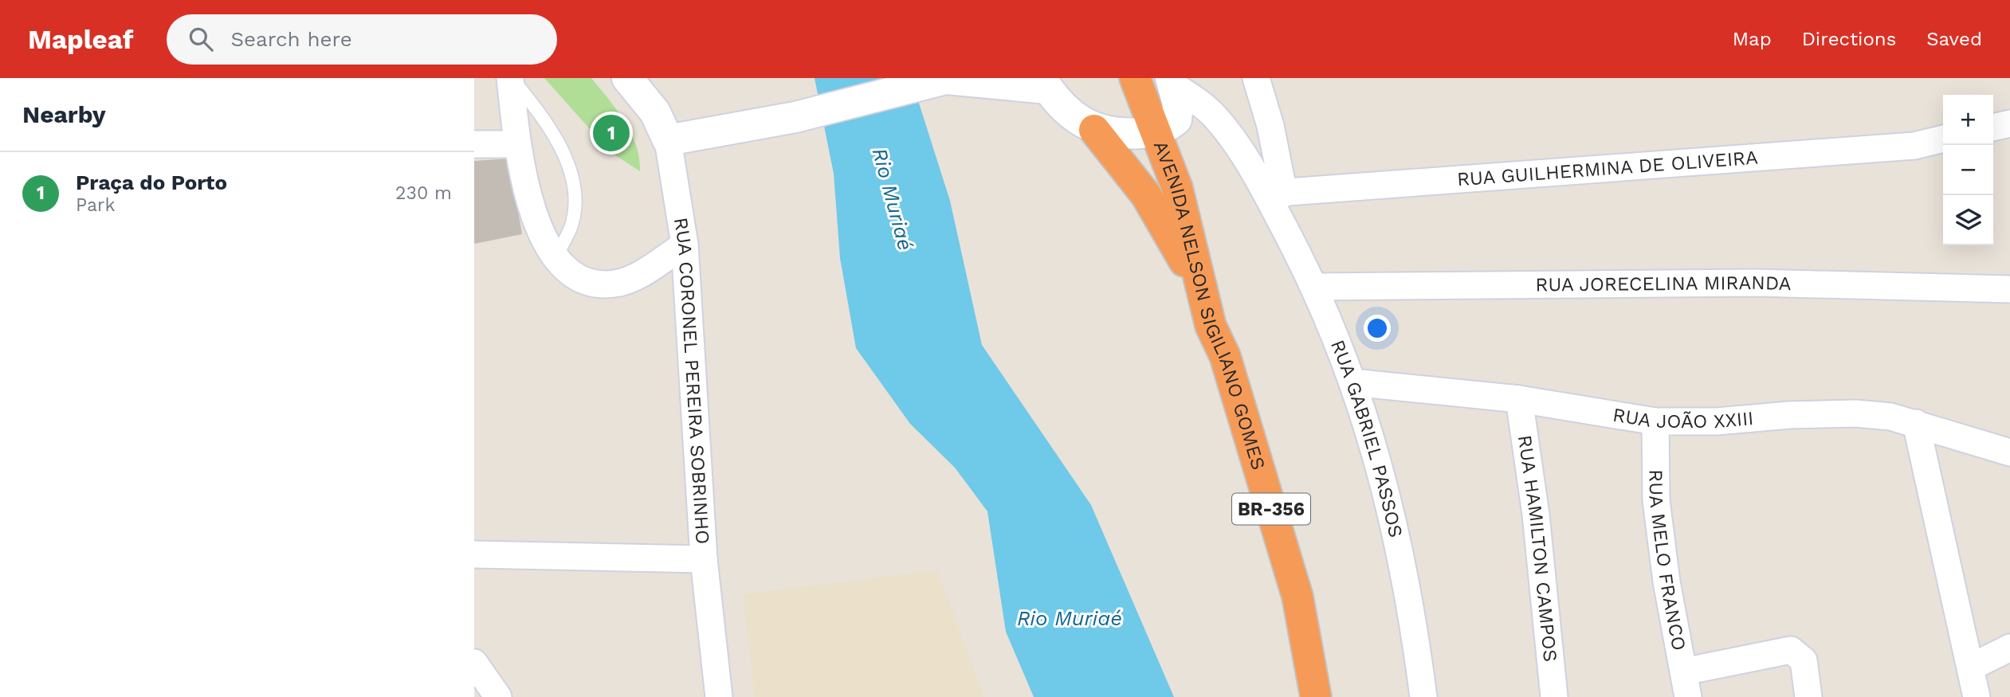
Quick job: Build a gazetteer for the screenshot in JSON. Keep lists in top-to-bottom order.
{
  "streets": {
    "highway": ["AVENIDA NELSON SIGILIANO GOMES", "BR-356"],
    "street": [
      "RUA GUILHERMINA DE OLIVEIRA",
      "RUA JORECELINA MIRANDA",
      "RUA CORONEL PEREIRA SOBRINHO",
      "RUA JOÃO XXIII",
      "RUA GABRIEL PASSOS",
      "RUA HAMILTON CAMPOS",
      "RUA MELO FRANCO"
    ]
  },
  "crossings": [
    ["RUA GUILHERMINA DE OLIVEIRA", "RUA GABRIEL PASSOS"],
    ["RUA JORECELINA MIRANDA", "RUA GABRIEL PASSOS"],
    ["RUA JOÃO XXIII", "RUA GABRIEL PASSOS"],
    ["RUA JOÃO XXIII", "RUA HAMILTON CAMPOS"],
    ["RUA JOÃO XXIII", "RUA MELO FRANCO"]
  ],
  "water": ["Rio Muriaé"],
  "page": {
    "header": "Mapleaf",
    "search": "Search here",
    "nav": ["Map", "Directions", "Saved"],
    "heading": "Nearby",
    "map_buttons": ["+", "−"],
    "pins": "1",
    "list": [
      {
        "mark": "1",
        "name": "Praça do Porto",
        "note": "Park",
        "value": "230 m"
      }
    ]
  }
}
